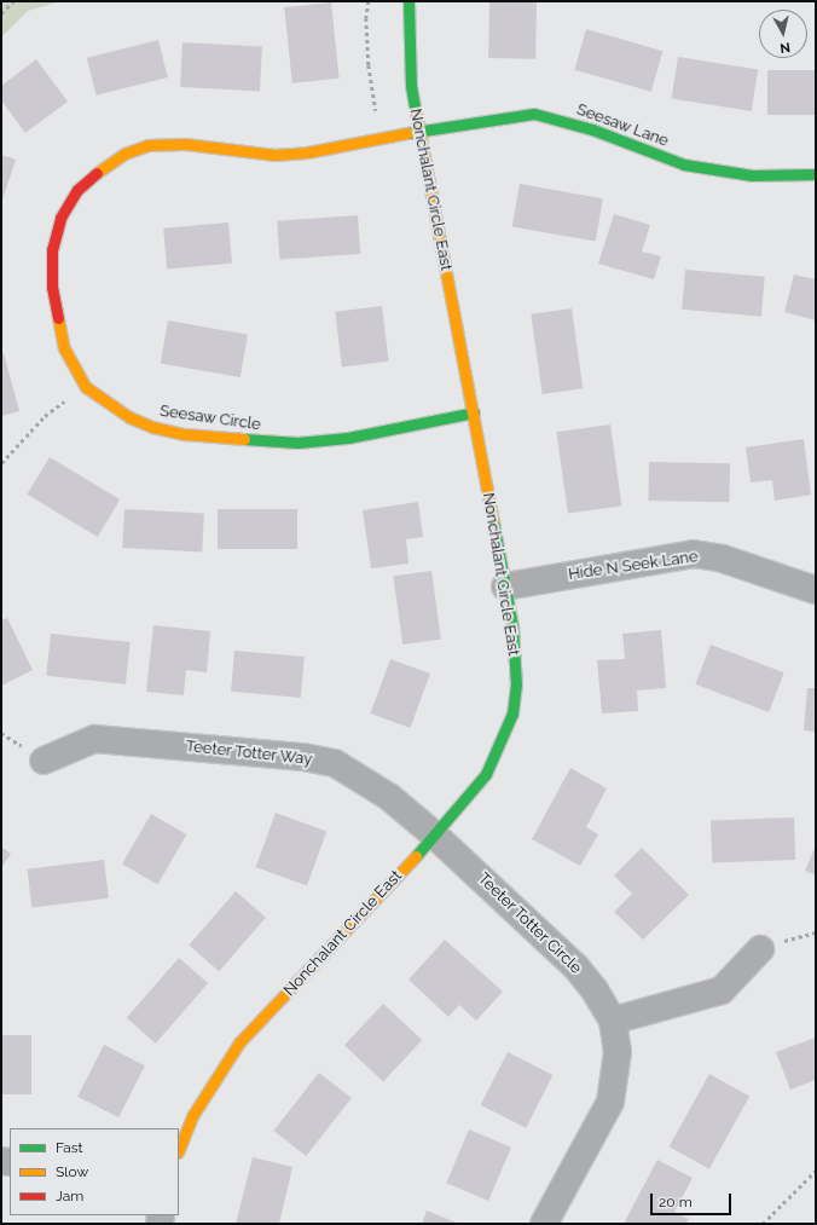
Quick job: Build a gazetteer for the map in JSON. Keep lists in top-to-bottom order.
{
  "streets": {
    "street": [
      "Seesaw Lane",
      "Nonchalant Circle East",
      "Seesaw Circle",
      "Hide N Seek Lane",
      "Teeter Totter Way",
      "Teeter Totter Circle"
    ]
  },
  "crossings": [
    ["Seesaw Lane", "Nonchalant Circle East"],
    ["Seesaw Lane", "Seesaw Circle"],
    ["Nonchalant Circle East", "Seesaw Circle"],
    ["Nonchalant Circle East", "Hide N Seek Lane"],
    ["Nonchalant Circle East", "Teeter Totter Way"],
    ["Nonchalant Circle East", "Teeter Totter Circle"],
    ["Teeter Totter Way", "Teeter Totter Circle"]
  ],
  "legend": ["Fast", "Slow", "Jam"],
  "scale_bar": "20 m",
  "north": "bottom"
}
